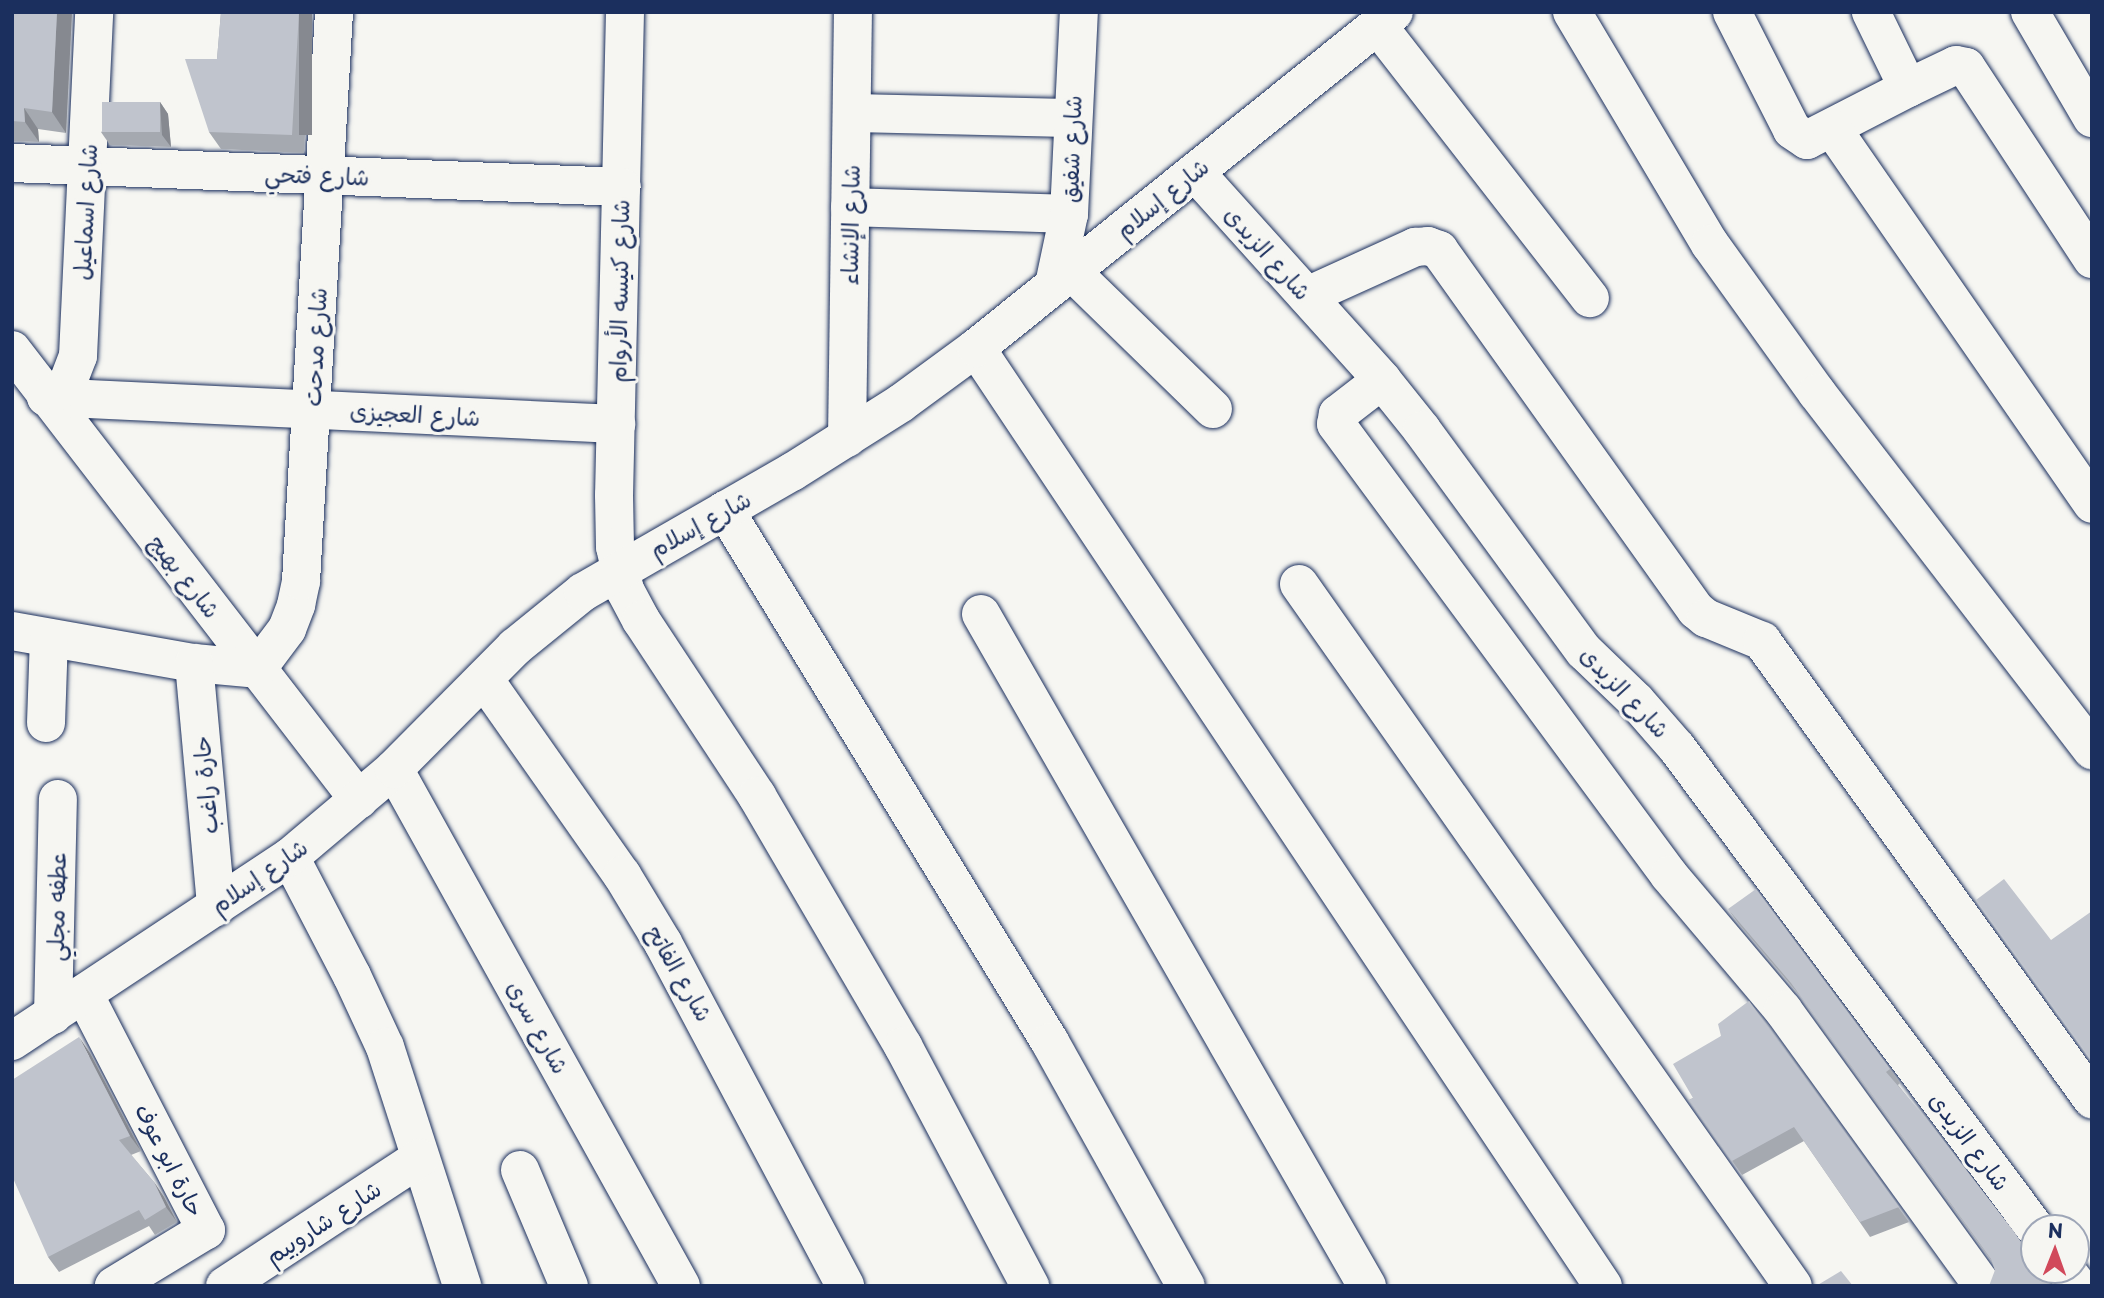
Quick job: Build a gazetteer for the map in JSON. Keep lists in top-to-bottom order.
{
  "streets": {
    "street": [
      "شارع شفيق",
      "شارع فتحي",
      "شارع إسلام",
      "شارع اسماعيل",
      "شارع الإنشاء",
      "شارع الزيدى",
      "شارع كنيسه الأروام",
      "شارع مدحت",
      "شارع العجيزى",
      "شارع بهيج",
      "حارة راغب",
      "عطفه مجلي",
      "شارع الفاتح",
      "شارع سرى",
      "حارة ابو عوف",
      "شارع شاروبيم"
    ]
  },
  "crossings": [
    ["شارع شفيق", "شارع إسلام"],
    ["شارع فتحي", "شارع اسماعيل"],
    ["شارع فتحي", "شارع كنيسه الأروام"],
    ["شارع فتحي", "شارع مدحت"],
    ["شارع إسلام", "شارع الإنشاء"],
    ["شارع إسلام", "شارع الزيدى"],
    ["شارع إسلام", "شارع كنيسه الأروام"],
    ["شارع إسلام", "شارع بهيج"],
    ["شارع إسلام", "حارة راغب"],
    ["شارع إسلام", "عطفه مجلي"],
    ["شارع إسلام", "شارع الفاتح"],
    ["شارع إسلام", "شارع سرى"],
    ["شارع إسلام", "حارة ابو عوف"],
    ["شارع اسماعيل", "شارع العجيزى"],
    ["شارع اسماعيل", "شارع بهيج"],
    ["شارع كنيسه الأروام", "شارع العجيزى"],
    ["شارع مدحت", "شارع العجيزى"],
    ["شارع مدحت", "شارع بهيج"],
    ["شارع العجيزى", "شارع بهيج"],
    ["عطفه مجلي", "حارة ابو عوف"]
  ],
  "north": "top"
}
